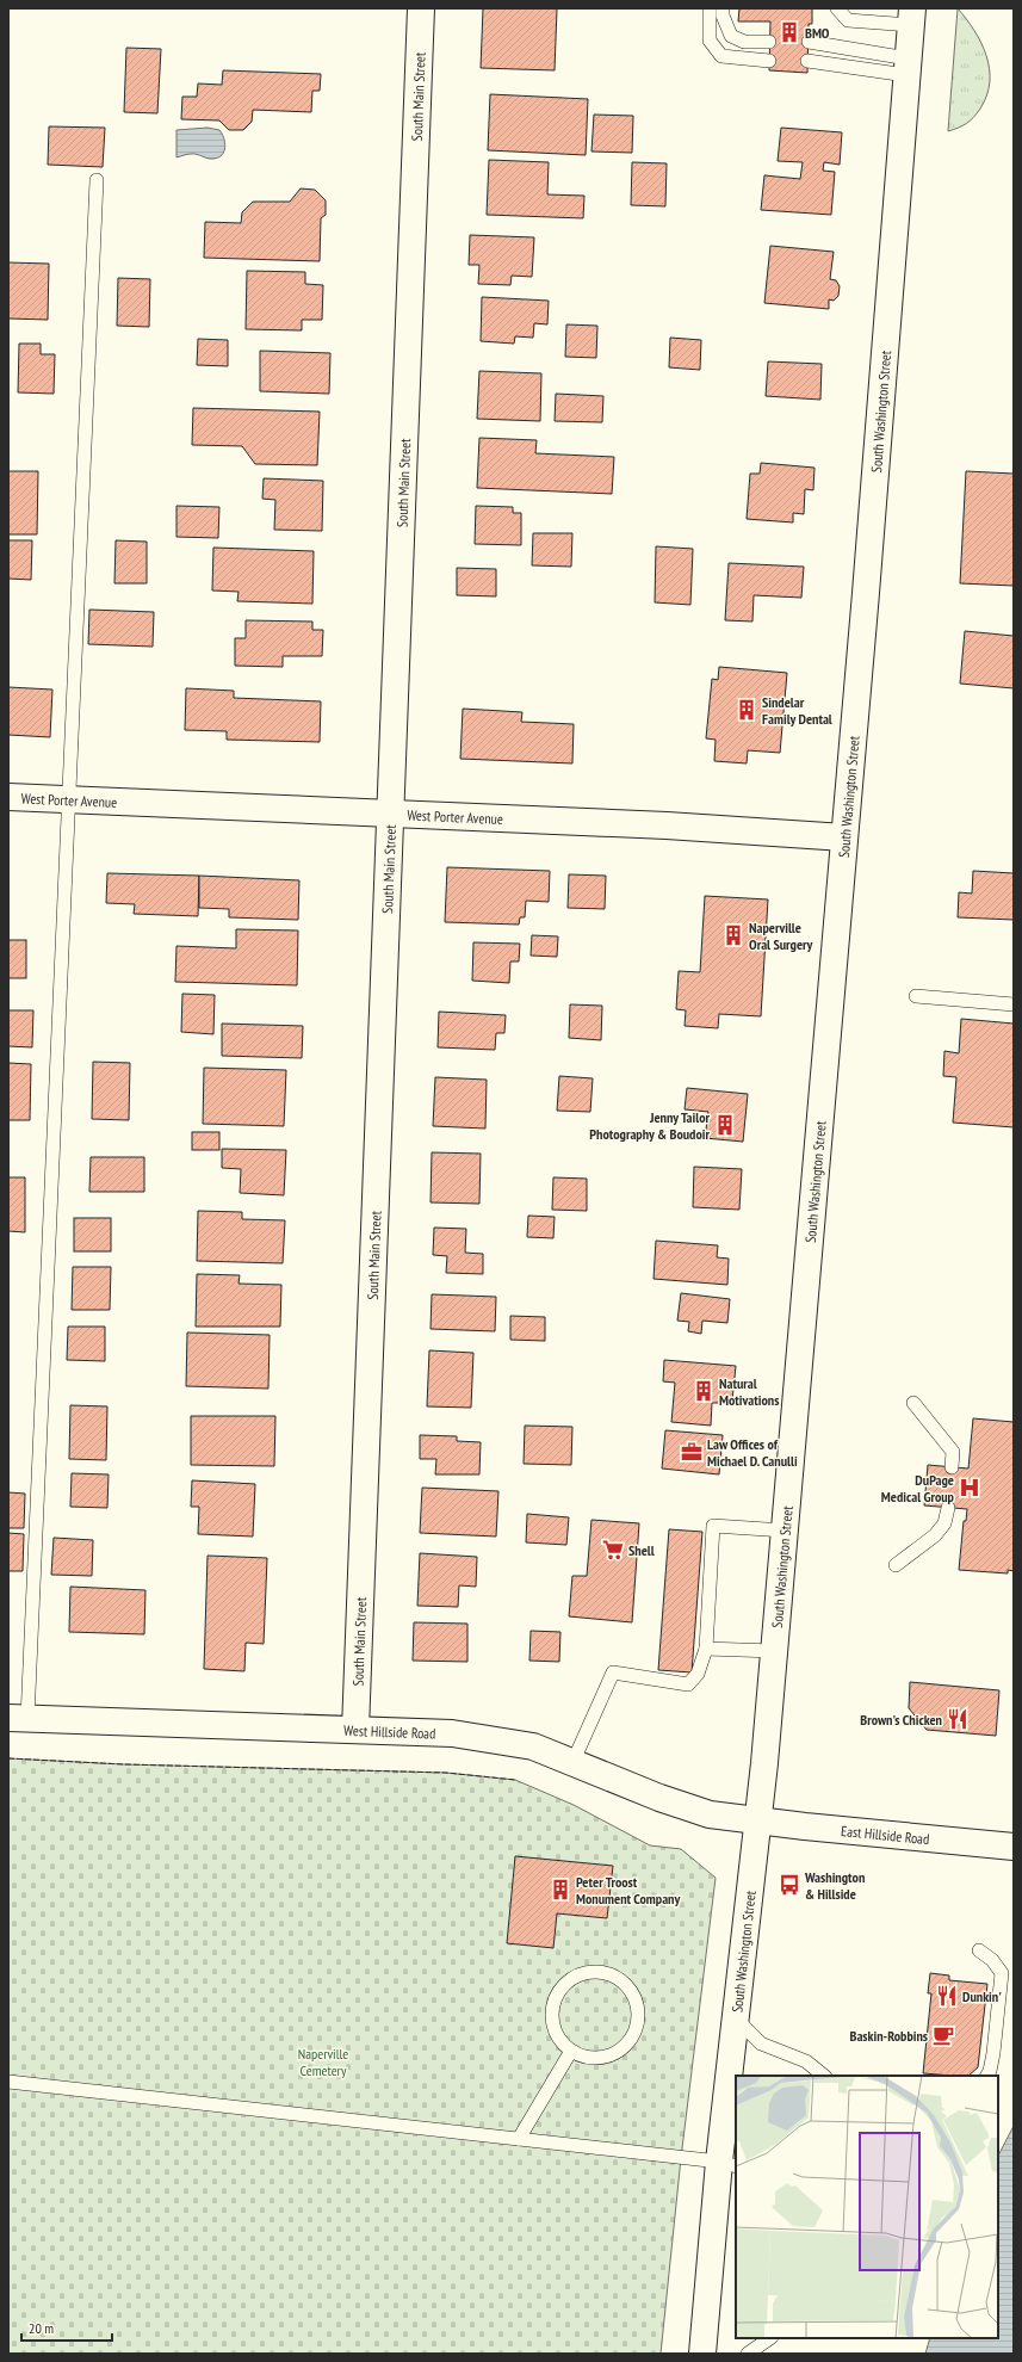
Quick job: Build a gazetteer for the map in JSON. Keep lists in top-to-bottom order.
{
  "streets": {
    "street": [
      "South Main Street",
      "South Washington Street",
      "West Porter Avenue",
      "West Hillside Road",
      "East Hillside Road"
    ]
  },
  "crossings": [
    ["South Main Street", "West Porter Avenue"],
    ["South Main Street", "West Hillside Road"],
    ["South Washington Street", "West Porter Avenue"],
    ["South Washington Street", "West Hillside Road"],
    ["South Washington Street", "East Hillside Road"],
    ["West Hillside Road", "East Hillside Road"]
  ],
  "parks": ["Naperville Cemetery"],
  "places": {
    "building": [
      "BMO",
      "Sindelar Family Dental",
      "Naperville Oral Surgery",
      "Jenny Tailor Photography & Boudoir",
      "Natural Motivations",
      "Peter Troost Monument Company"
    ],
    "office": ["Law Offices of Michael D. Canulli"],
    "hospital": ["DuPage Medical Group"],
    "supermarket": ["Shell"],
    "restaurant": ["Brown's Chicken", "Dunkin'"],
    "bus stop": ["Washington & Hillside"],
    "cafe": ["Baskin-Robbins"]
  },
  "scale_bar": "20 m"
}
